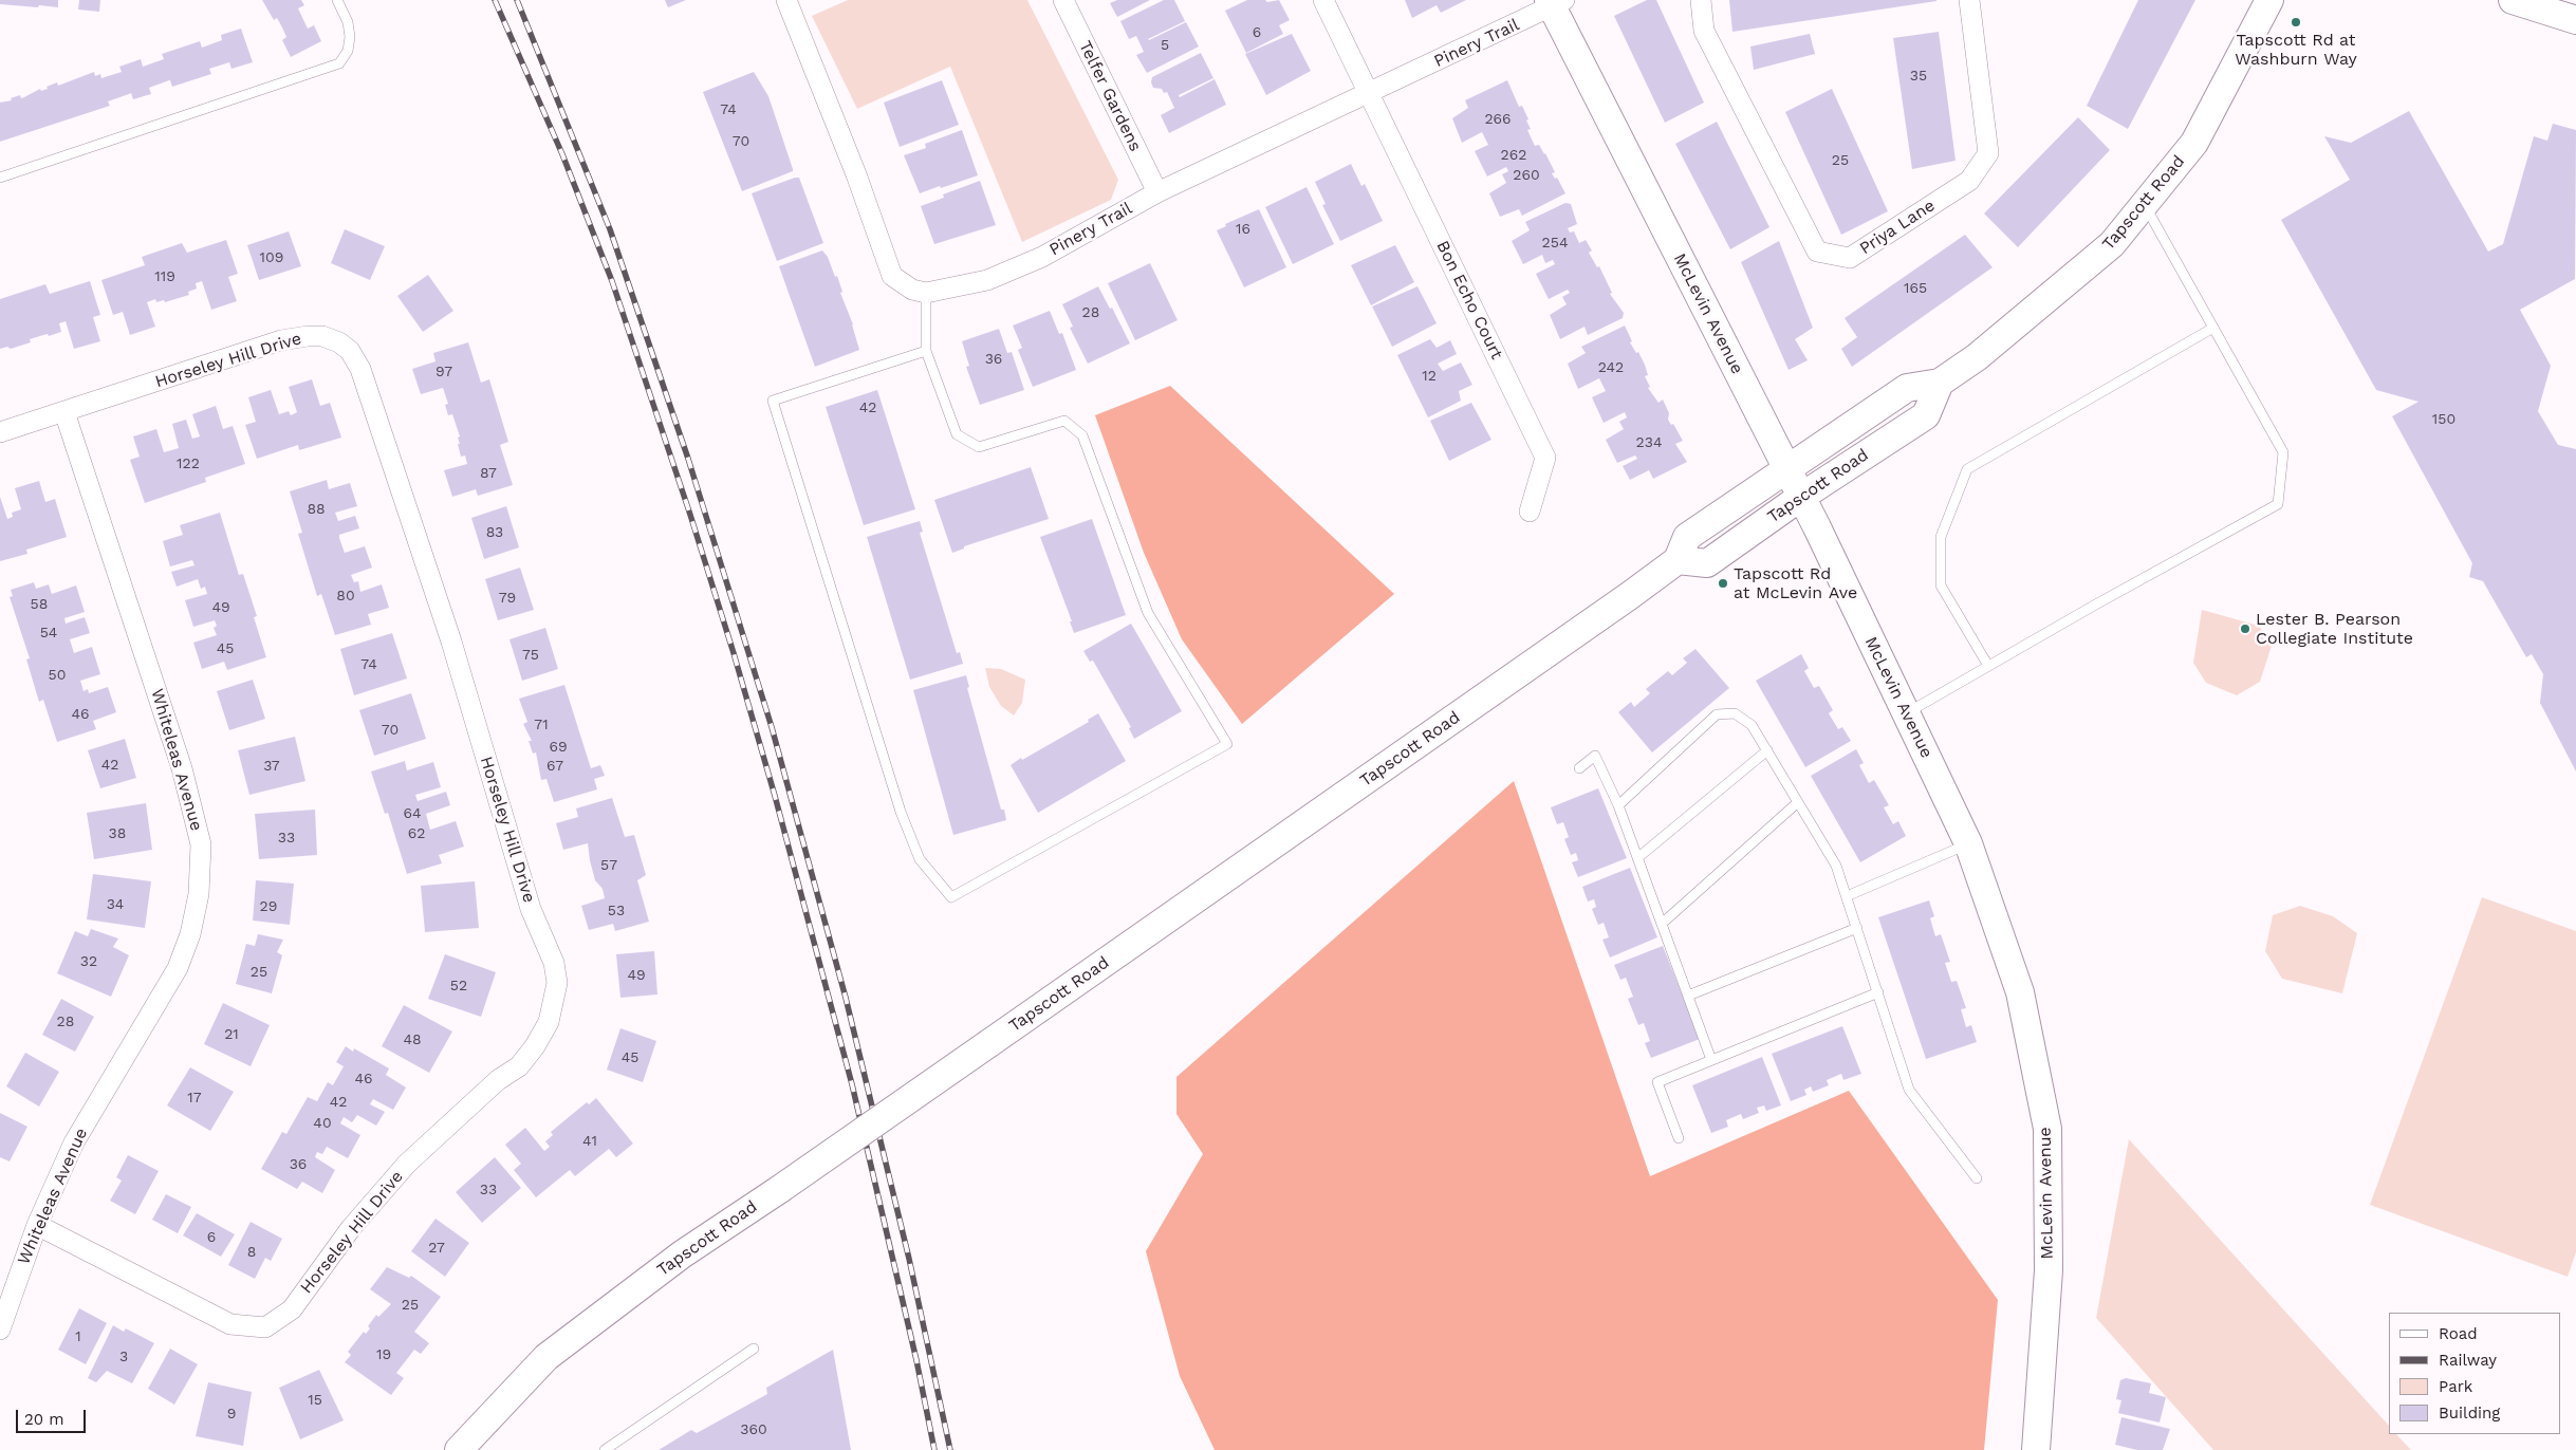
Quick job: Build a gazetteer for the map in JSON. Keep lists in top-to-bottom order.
{
  "streets": {
    "street": [
      "Pinery Trail",
      "Telfer Gardens",
      "Tapscott Road",
      "Priya Lane",
      "Bon Echo Court",
      "McLevin Avenue",
      "Horseley Hill Drive",
      "Whiteleas Avenue"
    ]
  },
  "crossings": [
    ["Pinery Trail", "Telfer Gardens"],
    ["Pinery Trail", "Bon Echo Court"],
    ["Pinery Trail", "McLevin Avenue"],
    ["Tapscott Road", "McLevin Avenue"],
    ["Horseley Hill Drive", "Whiteleas Avenue"]
  ],
  "places": ["Tapscott Rd at Washburn Way", "Tapscott Rd at McLevin Ave", "Lester B. Pearson Collegiate Institute"],
  "house_numbers": [
    "6",
    "5",
    "35",
    "74",
    "266",
    "70",
    "262",
    "25",
    "260",
    "16",
    "254",
    "109",
    "119",
    "165",
    "28",
    "36",
    "242",
    "97",
    "12",
    "42",
    "150",
    "234",
    "122",
    "87",
    "88",
    "83",
    "80",
    "79",
    "58",
    "49",
    "54",
    "45",
    "75",
    "74",
    "50",
    "46",
    "71",
    "70",
    "69",
    "42",
    "37",
    "67",
    "64",
    "38",
    "62",
    "33",
    "57",
    "34",
    "29",
    "53",
    "32",
    "25",
    "49",
    "52",
    "28",
    "21",
    "48",
    "45",
    "46",
    "17",
    "42",
    "40",
    "41",
    "36",
    "33",
    "6",
    "27",
    "8",
    "25",
    "1",
    "19",
    "3",
    "15",
    "9",
    "360"
  ],
  "legend": [
    "Road",
    "Railway",
    "Park",
    "Building"
  ],
  "scale_bar": "20 m"
}
